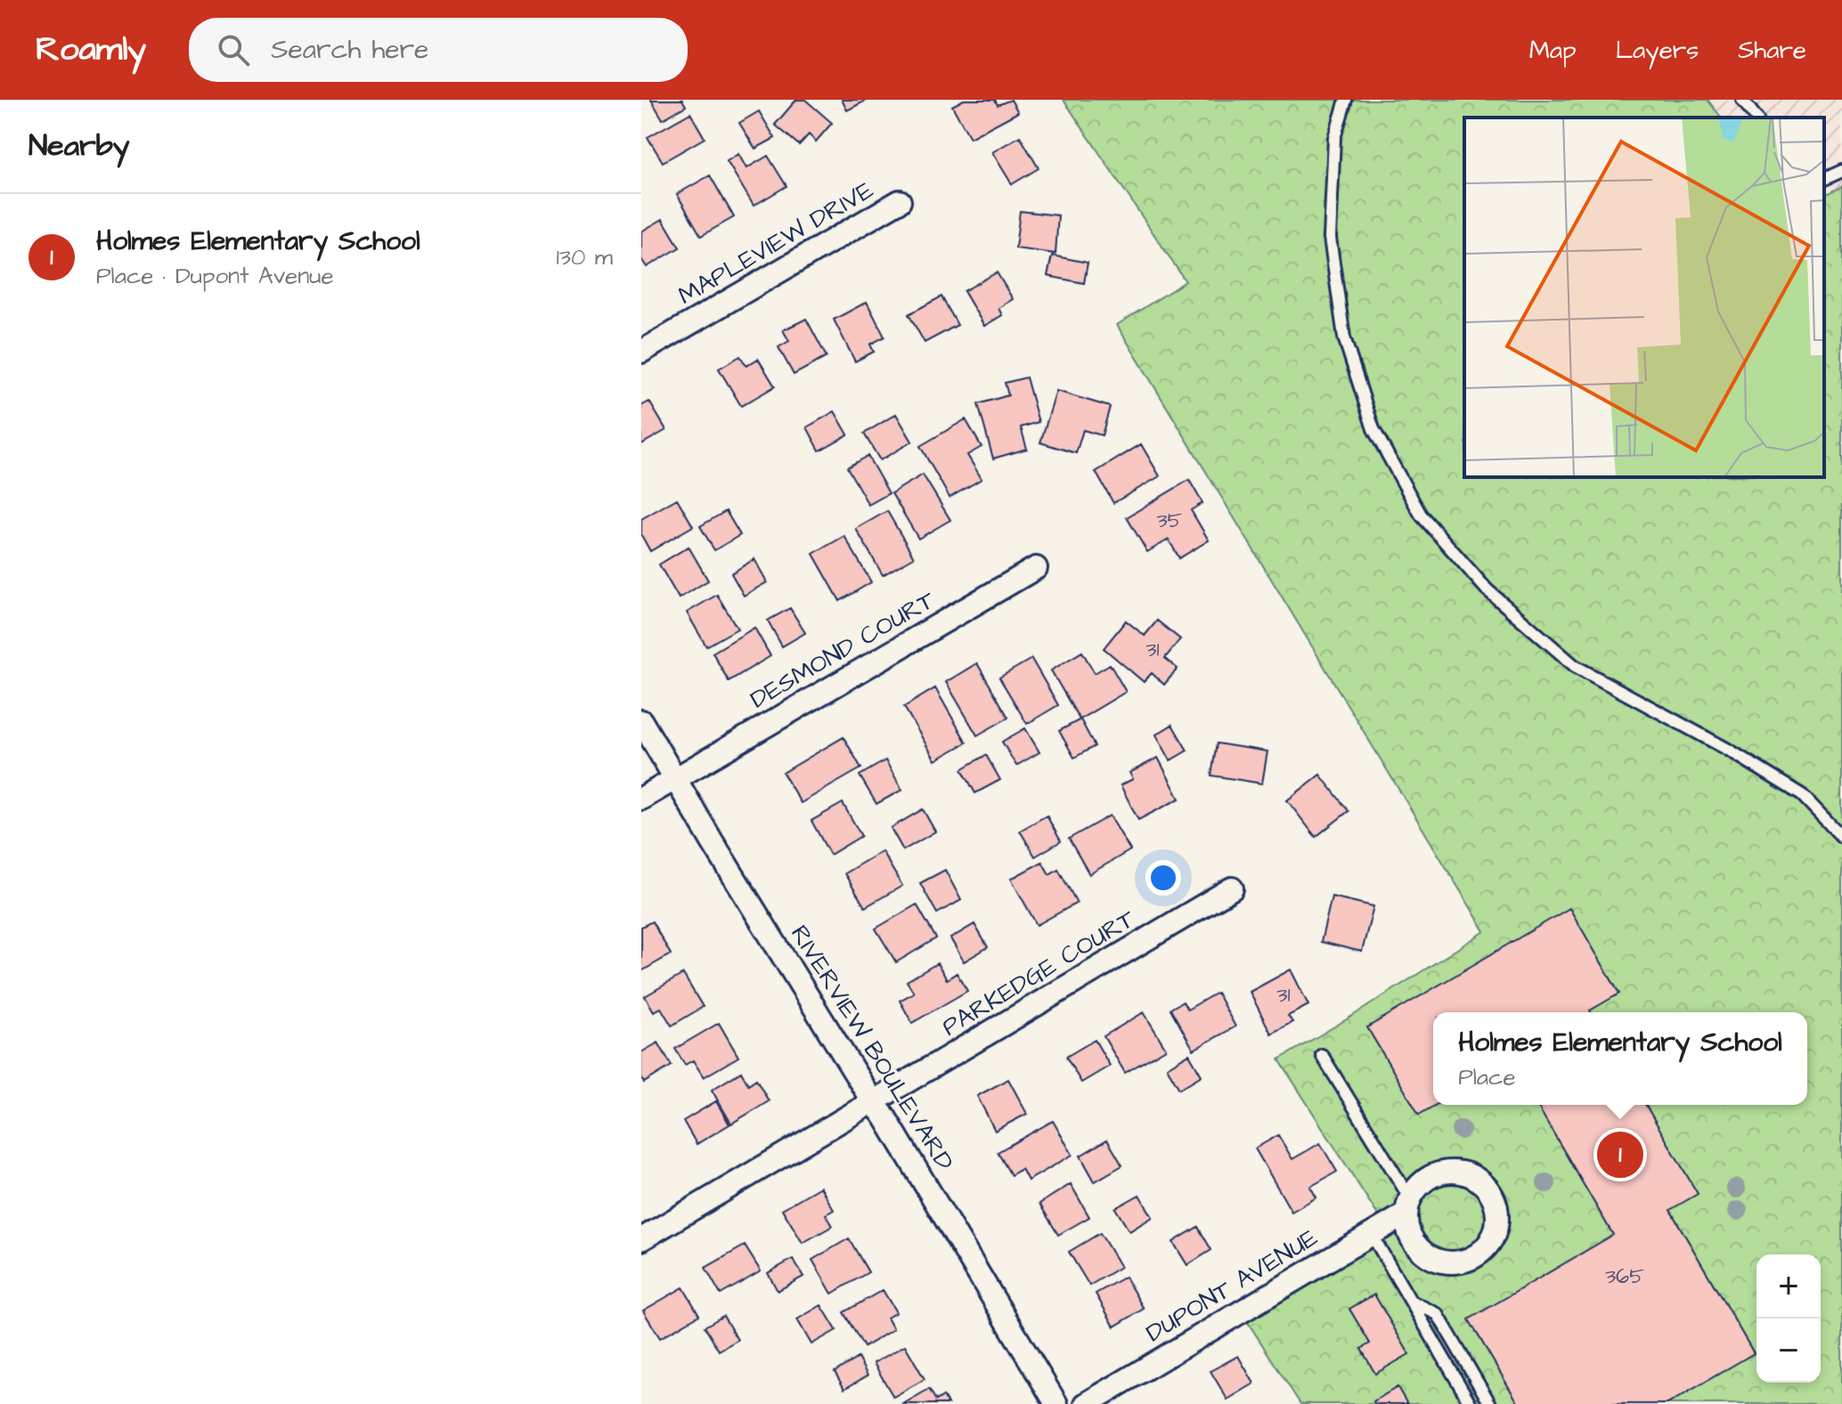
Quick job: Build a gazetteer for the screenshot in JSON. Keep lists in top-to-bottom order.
{
  "streets": {
    "street": [
      "MAPLEVIEW DRIVE",
      "DESMOND COURT",
      "PARKEDGE COURT",
      "RIVERVIEW BOULEVARD",
      "DUPONT AVENUE"
    ]
  },
  "crossings": [
    ["DESMOND COURT", "RIVERVIEW BOULEVARD"],
    ["PARKEDGE COURT", "RIVERVIEW BOULEVARD"]
  ],
  "house_numbers": [
    "35",
    "31",
    "31",
    "365"
  ],
  "page": {
    "header": "Roamly",
    "search": "Search here",
    "nav": ["Map", "Layers", "Share"],
    "heading": "Nearby",
    "list": [
      {
        "mark": "1",
        "name": "Holmes Elementary School",
        "note": "Place · Dupont Avenue",
        "value": "130 m"
      }
    ],
    "popup": ["Holmes Elementary School", "Place"],
    "pins": "1",
    "map_buttons": ["+", "−"]
  }
}
